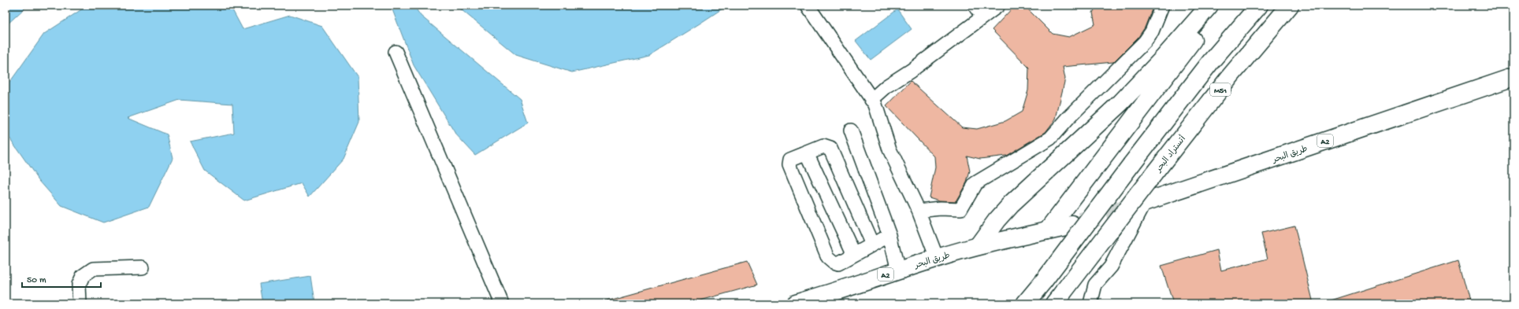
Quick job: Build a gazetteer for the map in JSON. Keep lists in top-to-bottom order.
{
  "streets": {
    "main road": [
      "M51",
      "A2",
      "أتستراد البحر",
      "طريق البحر"
    ]
  },
  "scale_bar": "50 m"
}
